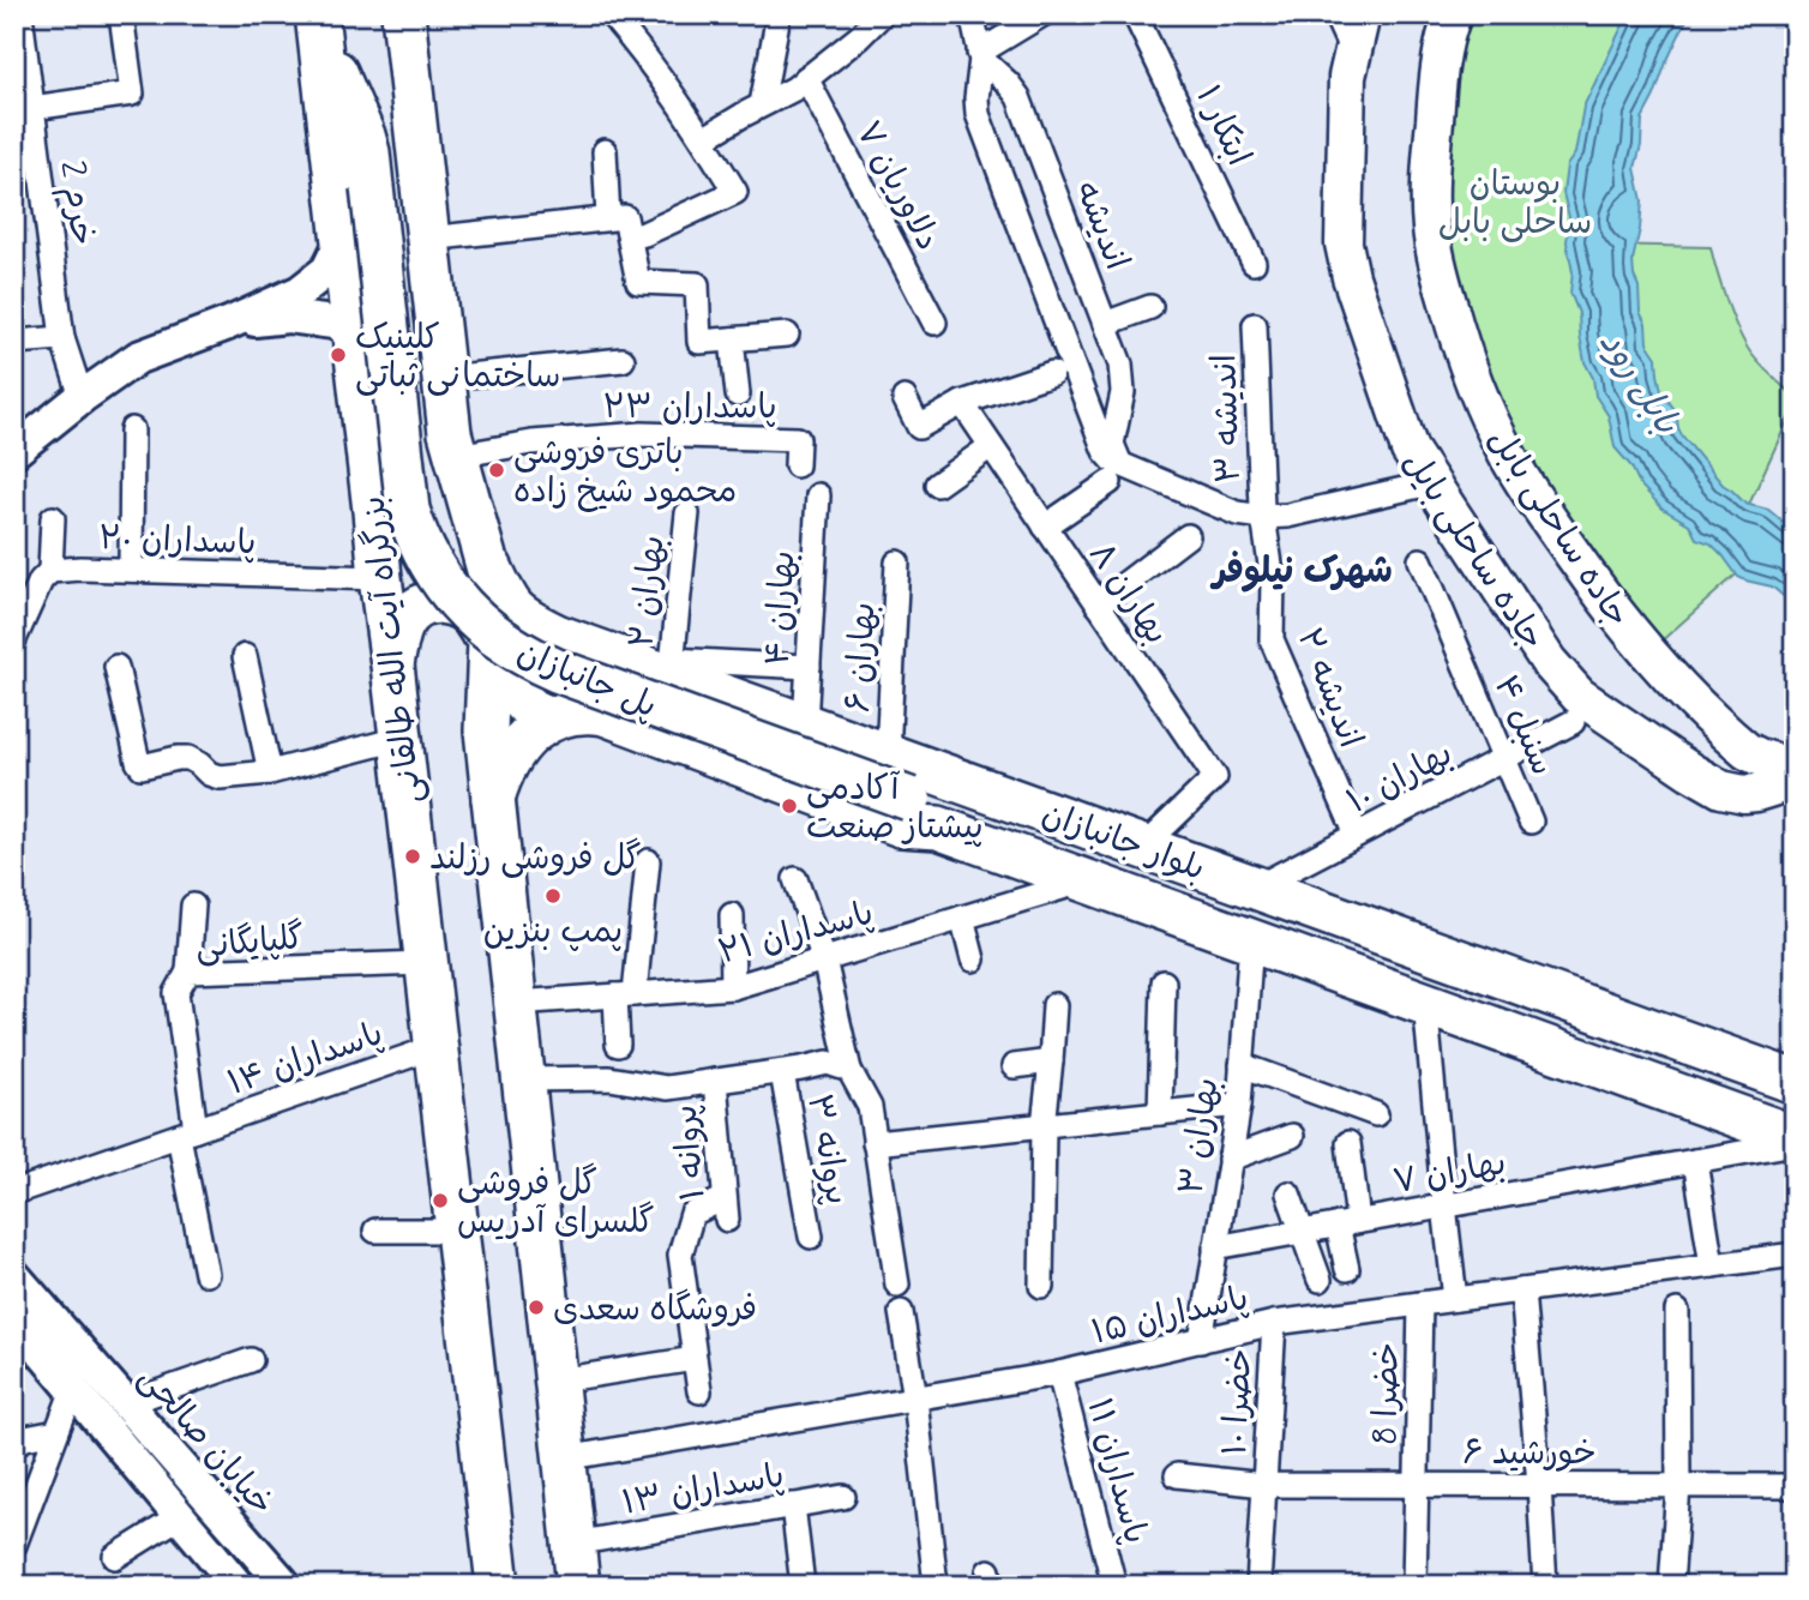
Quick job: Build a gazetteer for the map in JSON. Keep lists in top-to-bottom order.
{
  "streets": {
    "highway": ["بزرگراه آیت الله طالقانی", "پل جانبازان", "بلوار جانبازان"],
    "main road": ["جاده ساحلی بابل", "جاده ساحلی بایل", "خیابان صالحی"],
    "street": [
      "ابتکار ۱",
      "دلاوریان ۷",
      "خرم 2",
      "اندیشه",
      "پاسداران ۲۳",
      "اندیشه ۳",
      "پاسداران ۲۰",
      "بهاران ۲",
      "بهاران ۸",
      "بهاران ۴",
      "بهاران ۶",
      "اندیشه ۲",
      "سنبل ۴",
      "بهاران ۱۰",
      "پاسداران ۲۱",
      "گلپایگانی",
      "پاسداران ۱۴",
      "بهاران ۳",
      "پروانه ۳",
      "پروانه ۱",
      "بهاران ۷",
      "پاسداران ۱۵",
      "خضرا 8",
      "خضرا ۱۰",
      "خورشید ۶",
      "پاسداران ١١",
      "پاسداران ۱۳"
    ]
  },
  "crossings": [
    ["اندیشه ۳", "اندیشه ۲"],
    ["پاسداران ۲۰", "بزرگراه آیت الله طالقانی"],
    ["بهاران ۲", "بلوار جانبازان"],
    ["بهاران ۸", "بلوار جانبازان"],
    ["بهاران ۴", "بلوار جانبازان"],
    ["بزرگراه آیت الله طالقانی", "پل جانبازان"],
    ["بزرگراه آیت الله طالقانی", "گلپایگانی"],
    ["بزرگراه آیت الله طالقانی", "پاسداران ۱۴"],
    ["بهاران ۶", "بلوار جانبازان"],
    ["پل جانبازان", "بلوار جانبازان"],
    ["اندیشه ۲", "بهاران ۱۰"],
    ["سنبل ۴", "بهاران ۱۰"],
    ["بهاران ۱۰", "بلوار جانبازان"],
    ["بلوار جانبازان", "پاسداران ۲۱"],
    ["بلوار جانبازان", "بهاران ۳"],
    ["گلپایگانی", "پاسداران ۱۴"],
    ["بهاران ۳", "بهاران ۷"],
    ["بهاران ۳", "پاسداران ۱۵"],
    ["پاسداران ۱۵", "خضرا 8"],
    ["پاسداران ۱۵", "خضرا ۱۰"],
    ["پاسداران ۱۵", "پاسداران ١١"],
    ["خضرا 8", "خورشید ۶"],
    ["خضرا ۱۰", "خورشید ۶"]
  ],
  "districts": ["شهرک نیلوفر"],
  "water": ["بابل رود"],
  "parks": ["بوستان ساحلی بابل"],
  "places": [
    "کلینیک ساختمانی ثباتی",
    "باتری فروشی محمود شیخ زاده",
    "آکادمی پیشتاز صنعت",
    "گل فروشی رزلند",
    "پمپ بنزین",
    "گل فروشی گلسرای آدریس",
    "فروشگاه سعدی"
  ]
}
